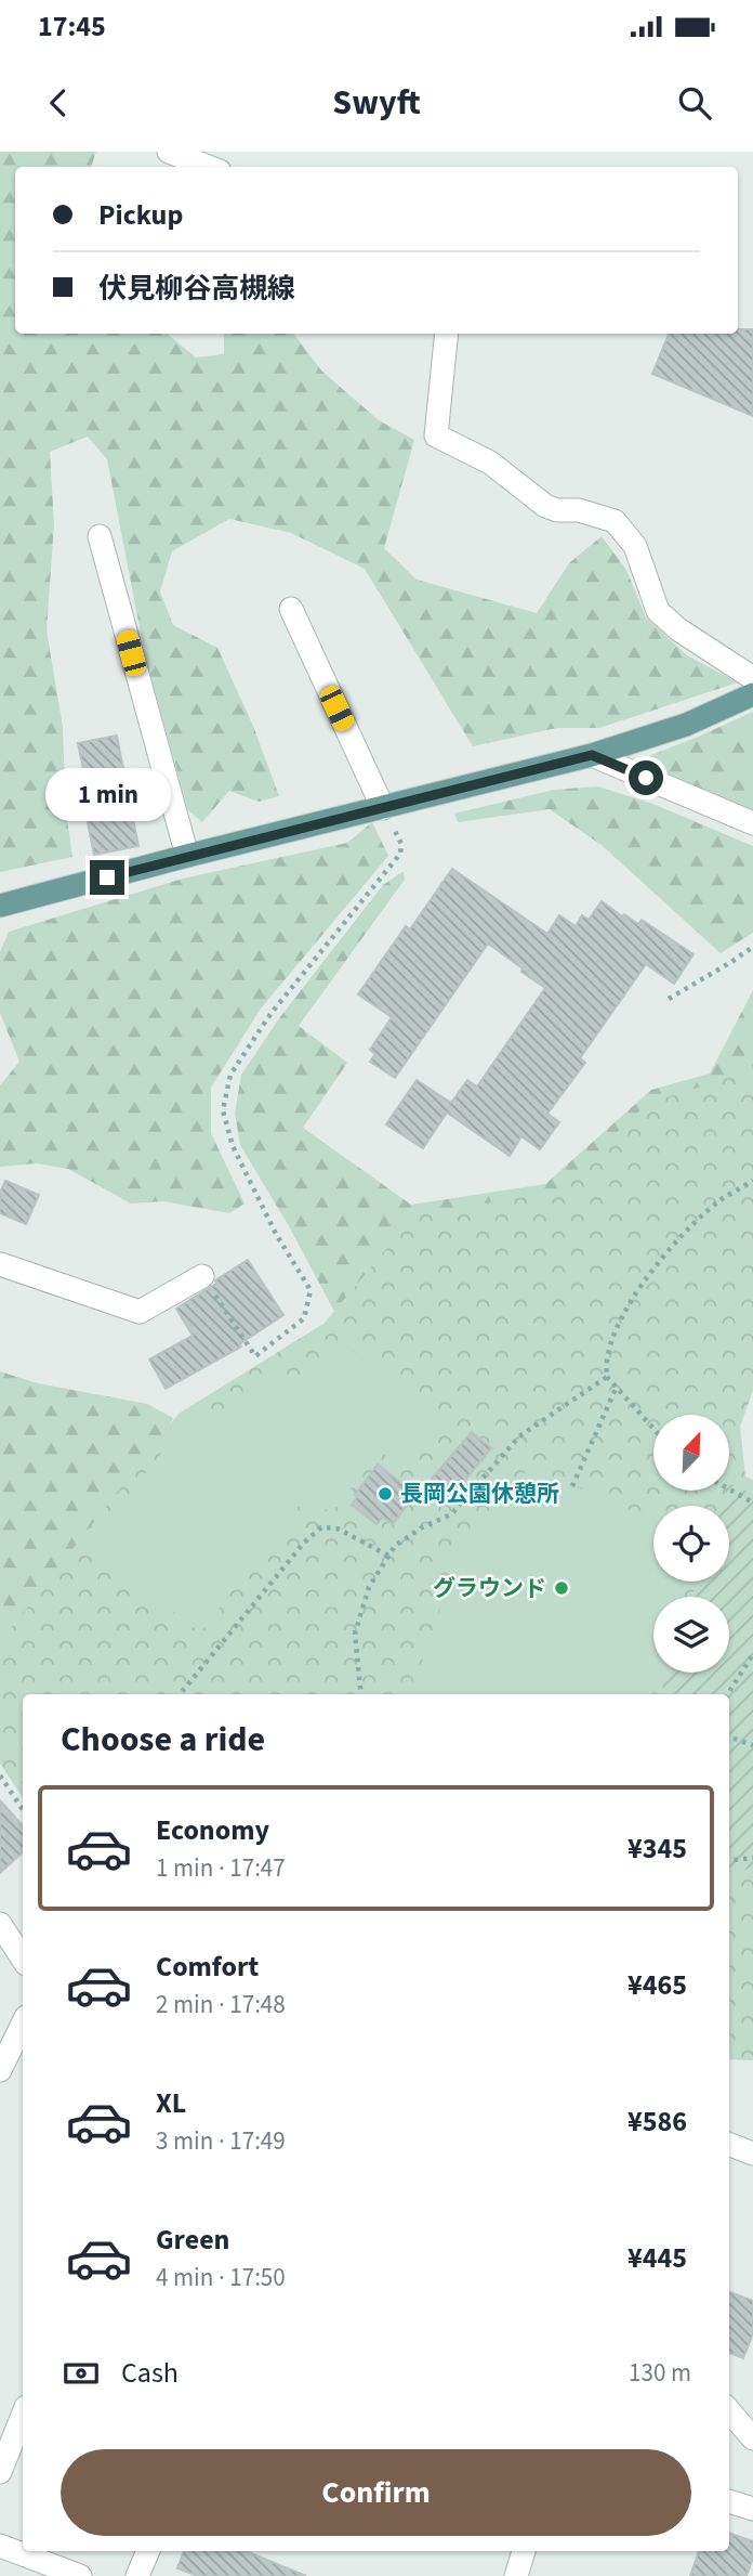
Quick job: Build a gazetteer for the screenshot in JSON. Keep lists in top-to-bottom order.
{
  "places": ["長岡公園休憩所", "グラウンド"],
  "north": "top right",
  "page": {
    "status": "17:45",
    "header": "Swyft",
    "banner": ["Pickup", "伏見柳谷高槻線"],
    "bubble": "1 min",
    "heading": "Choose a ride",
    "list": [
      {
        "name": "Economy",
        "note": "1 min · 17:47",
        "value": "¥345"
      },
      {
        "name": "Comfort",
        "note": "2 min · 17:48",
        "value": "¥465"
      },
      {
        "name": "XL",
        "note": "3 min · 17:49",
        "value": "¥586"
      },
      {
        "name": "Green",
        "note": "4 min · 17:50",
        "value": "¥445"
      }
    ],
    "pay": ["Cash", "130 m"],
    "buttons": "Confirm"
  }
}
